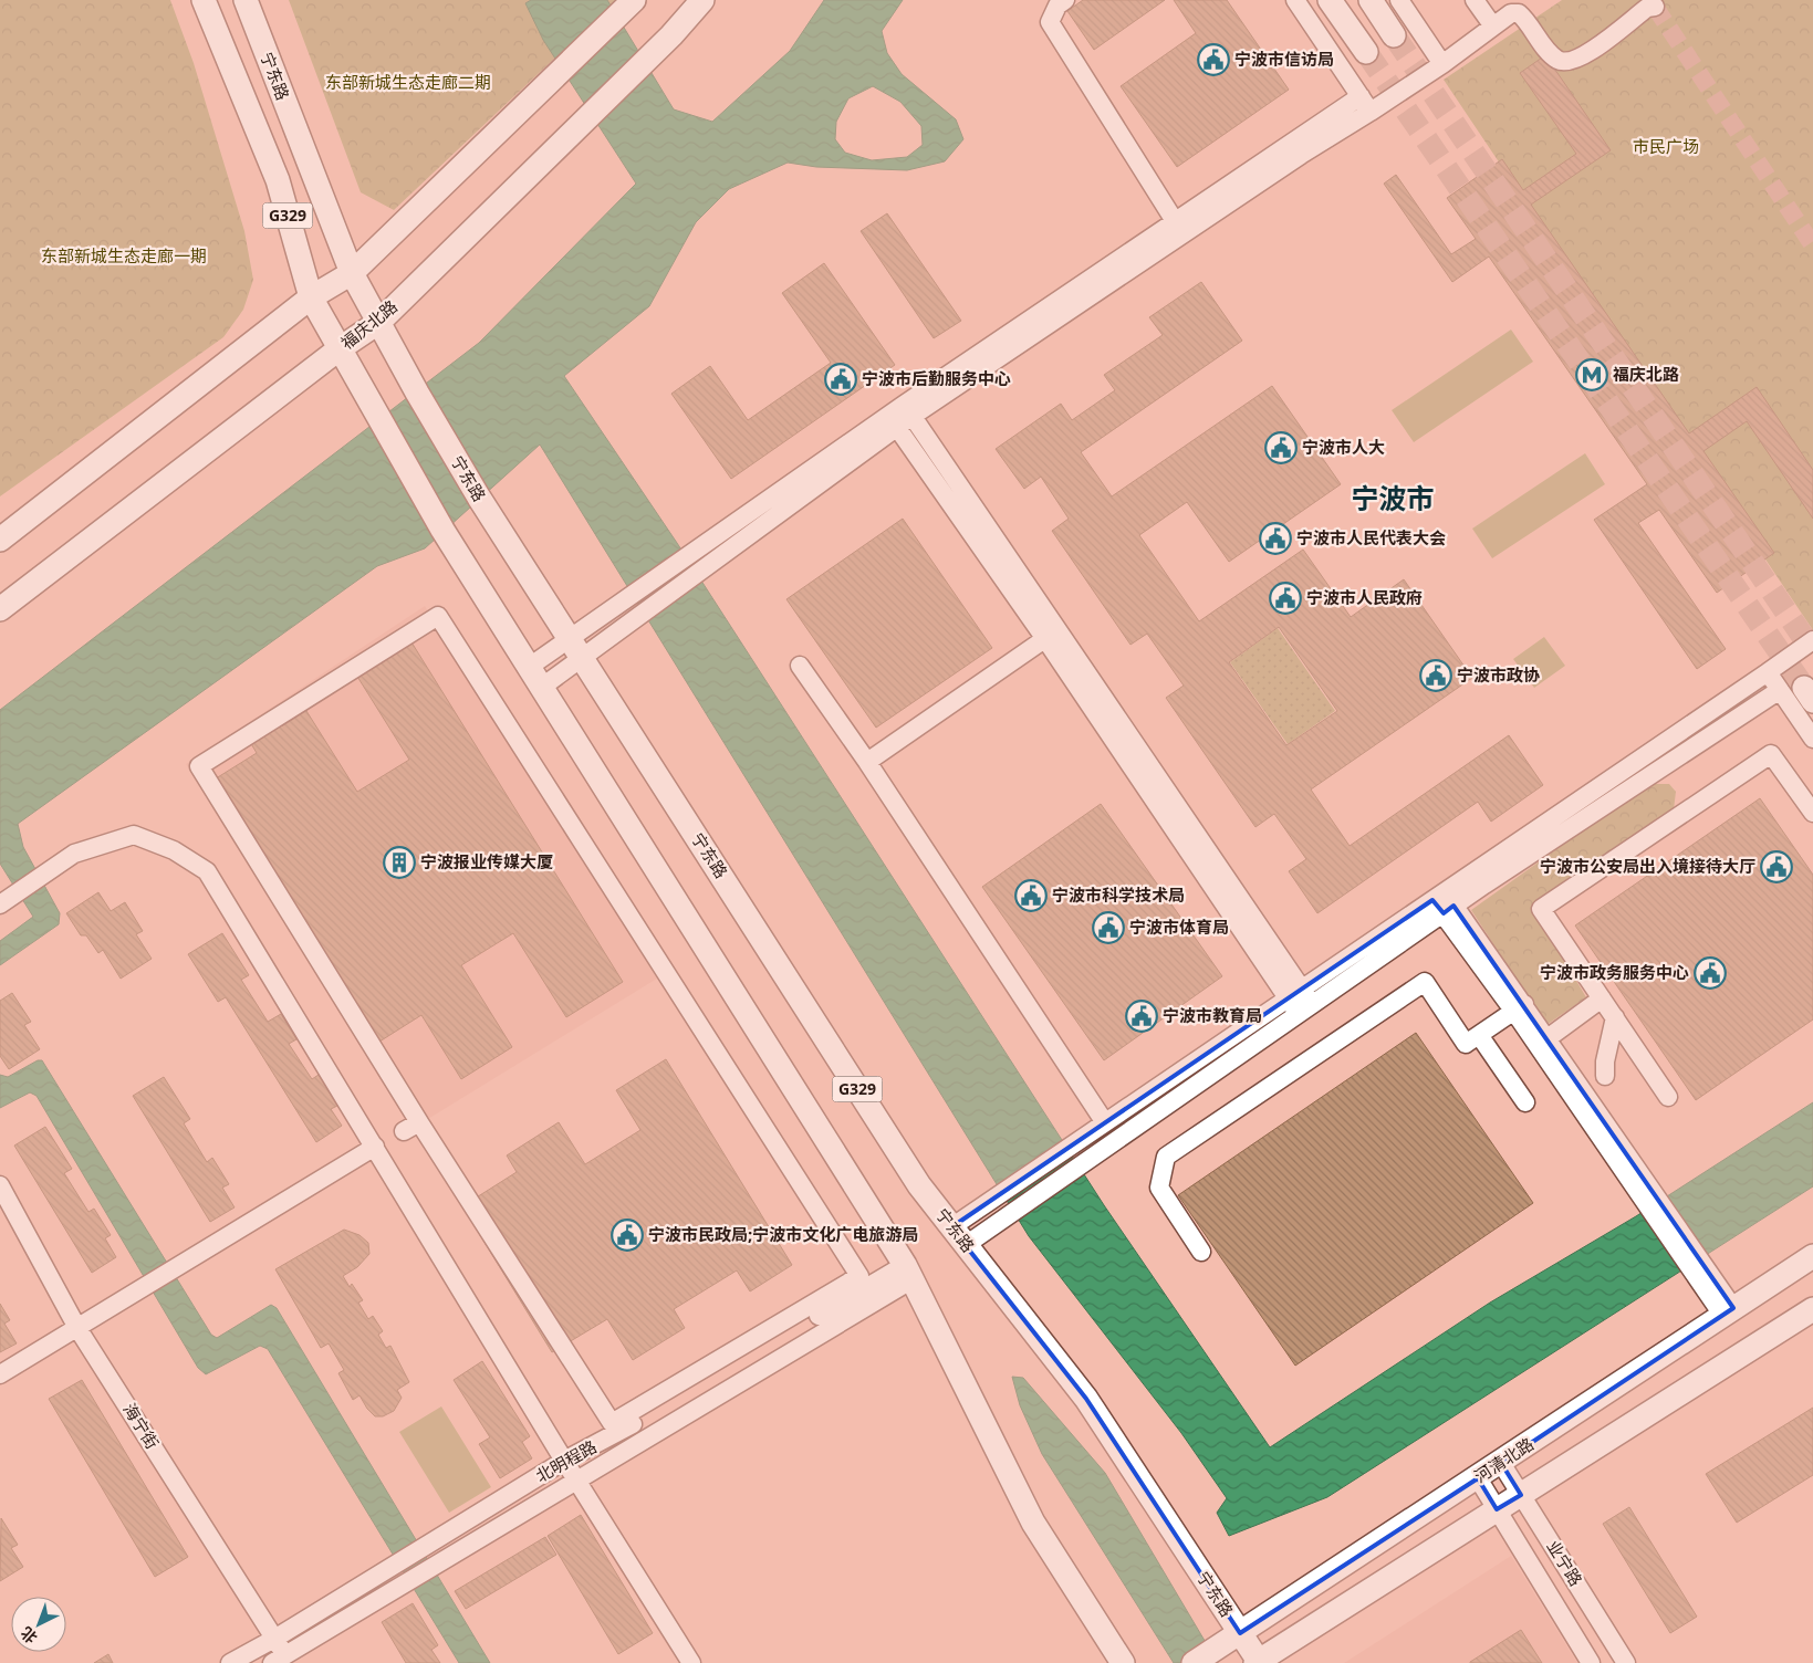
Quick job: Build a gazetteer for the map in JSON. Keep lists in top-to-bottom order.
{
  "streets": {
    "main road": [
      "宁东路",
      "G329",
      "福庆北路",
      "河清北路"
    ],
    "street": ["海宁街", "北明程路", "业宁路"]
  },
  "crossings": [
    ["宁东路", "福庆北路"],
    ["宁东路", "河清北路"],
    ["G329", "福庆北路"],
    ["G329", "北明程路"],
    ["海宁街", "北明程路"],
    ["河清北路", "业宁路"]
  ],
  "districts": ["宁波市"],
  "parks": ["东部新城生态走廊二期", "市民广场", "东部新城生态走廊一期"],
  "places": {
    "public building": [
      "宁波市信访局",
      "宁波市后勤服务中心",
      "宁波市人大",
      "宁波市人民代表大会",
      "宁波市人民政府",
      "宁波市政协",
      "宁波市公安局出入境接待大厅",
      "宁波市科学技术局",
      "宁波市体育局",
      "宁波市政务服务中心",
      "宁波市教育局",
      "宁波市民政局;宁波市文化广电旅游局"
    ],
    "metro station": ["福庆北路"],
    "building": ["宁波报业传媒大厦"]
  },
  "north": "bottom left"
}
